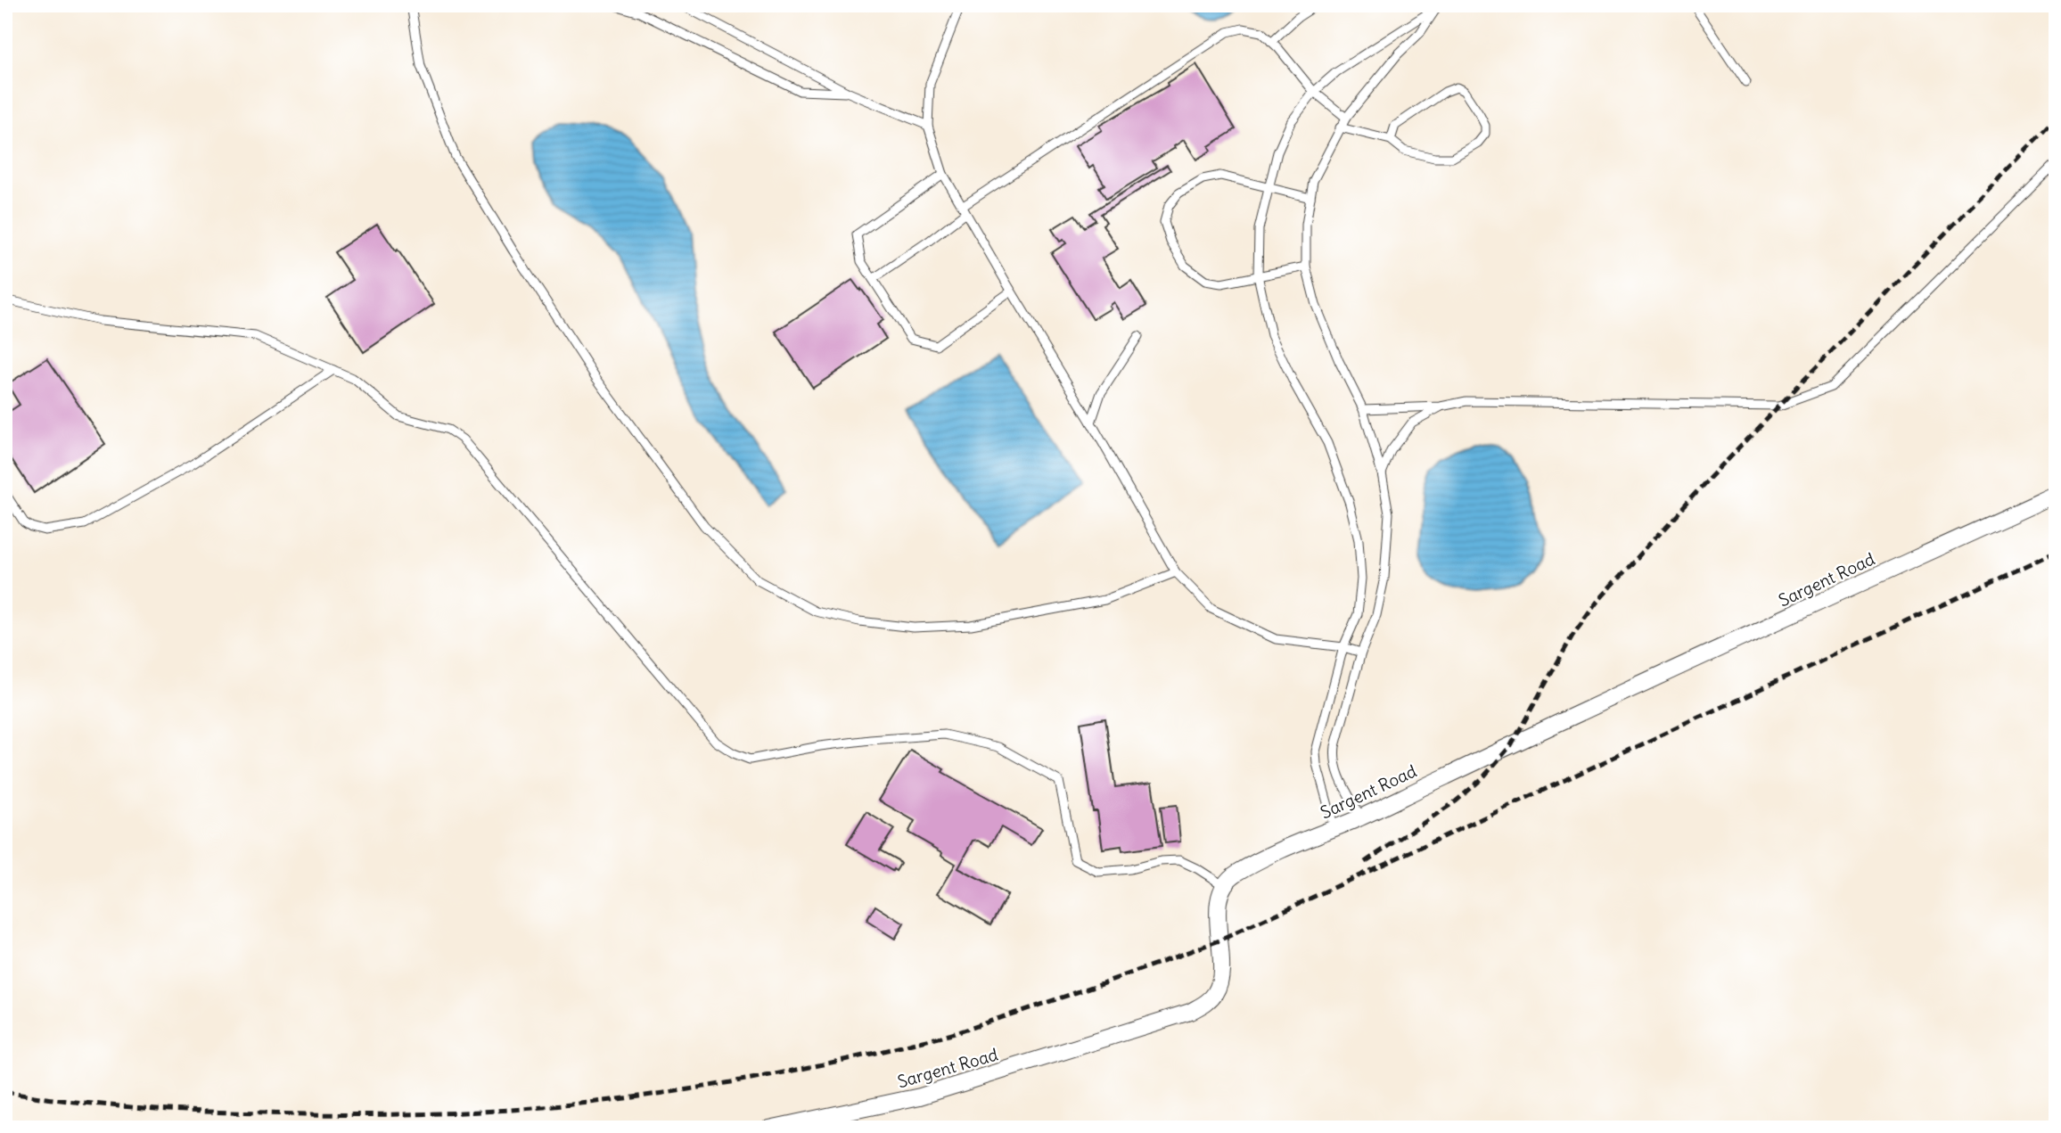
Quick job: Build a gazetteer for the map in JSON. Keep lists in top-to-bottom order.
{
  "streets": {
    "street": ["Sargent Road"]
  }
}
